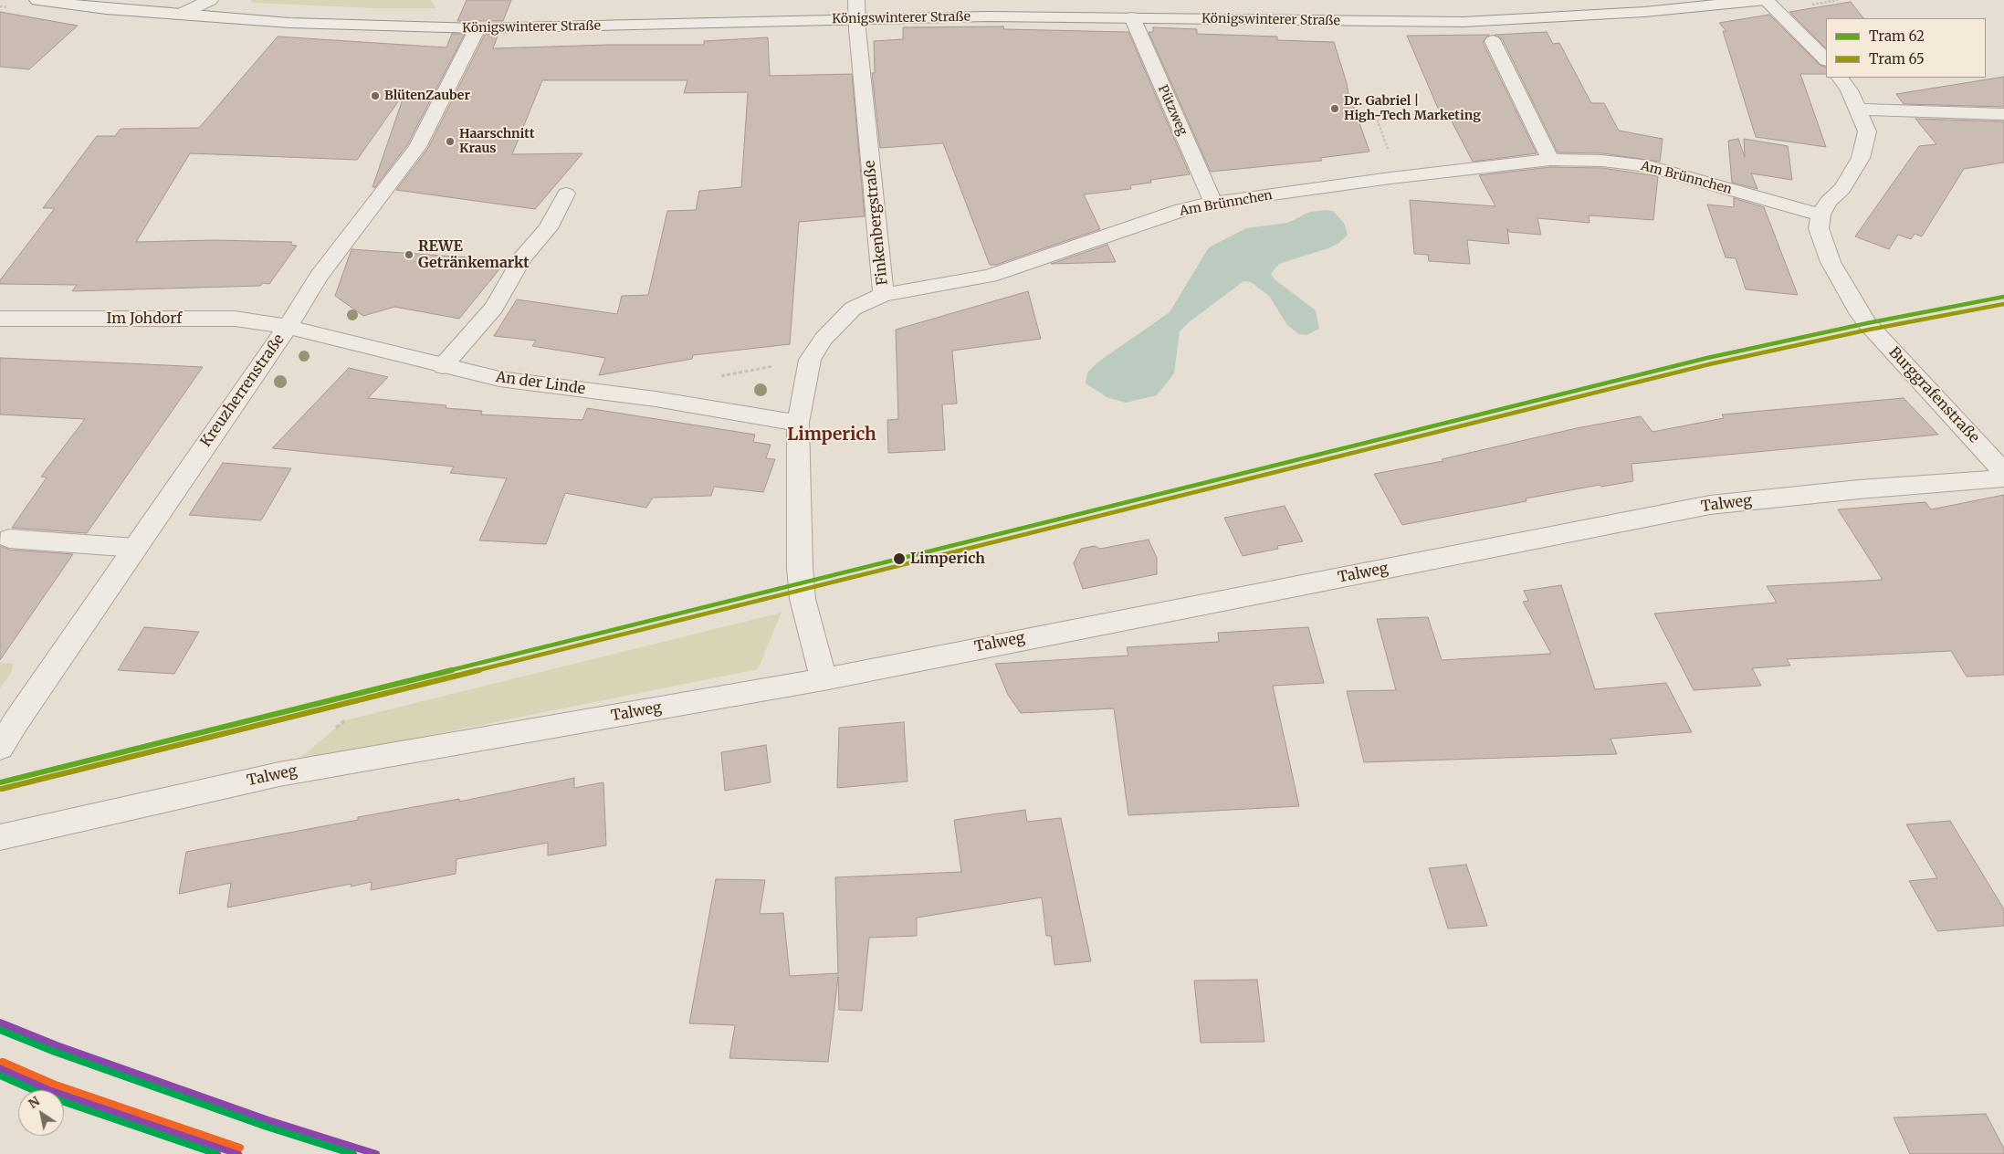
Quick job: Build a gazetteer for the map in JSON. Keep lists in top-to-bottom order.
{
  "streets": {
    "street": [
      "Königswinterer Straße",
      "Pützweg",
      "Am Brünnchen",
      "Finkenbergstraße",
      "Im Johdorf",
      "An der Linde",
      "Kreuzherrenstraße",
      "Burggrafenstraße",
      "Talweg"
    ]
  },
  "crossings": [
    ["Königswinterer Straße", "Pützweg"],
    ["Königswinterer Straße", "Finkenbergstraße"],
    ["Königswinterer Straße", "Kreuzherrenstraße"],
    ["Pützweg", "Am Brünnchen"],
    ["Am Brünnchen", "Finkenbergstraße"],
    ["Am Brünnchen", "Burggrafenstraße"],
    ["Finkenbergstraße", "An der Linde"],
    ["Finkenbergstraße", "Talweg"],
    ["Im Johdorf", "An der Linde"],
    ["Im Johdorf", "Kreuzherrenstraße"],
    ["An der Linde", "Kreuzherrenstraße"]
  ],
  "districts": ["Limperich"],
  "places": [
    "BlütenZauber",
    "Dr. Gabriel | High-Tech Marketing",
    "Haarschnitt Kraus",
    "REWE Getränkemarkt",
    "Limperich"
  ],
  "lines": ["tram line 62", "tram line 65"],
  "legend": ["Tram 62", "Tram 65"],
  "north": "top left"
}
